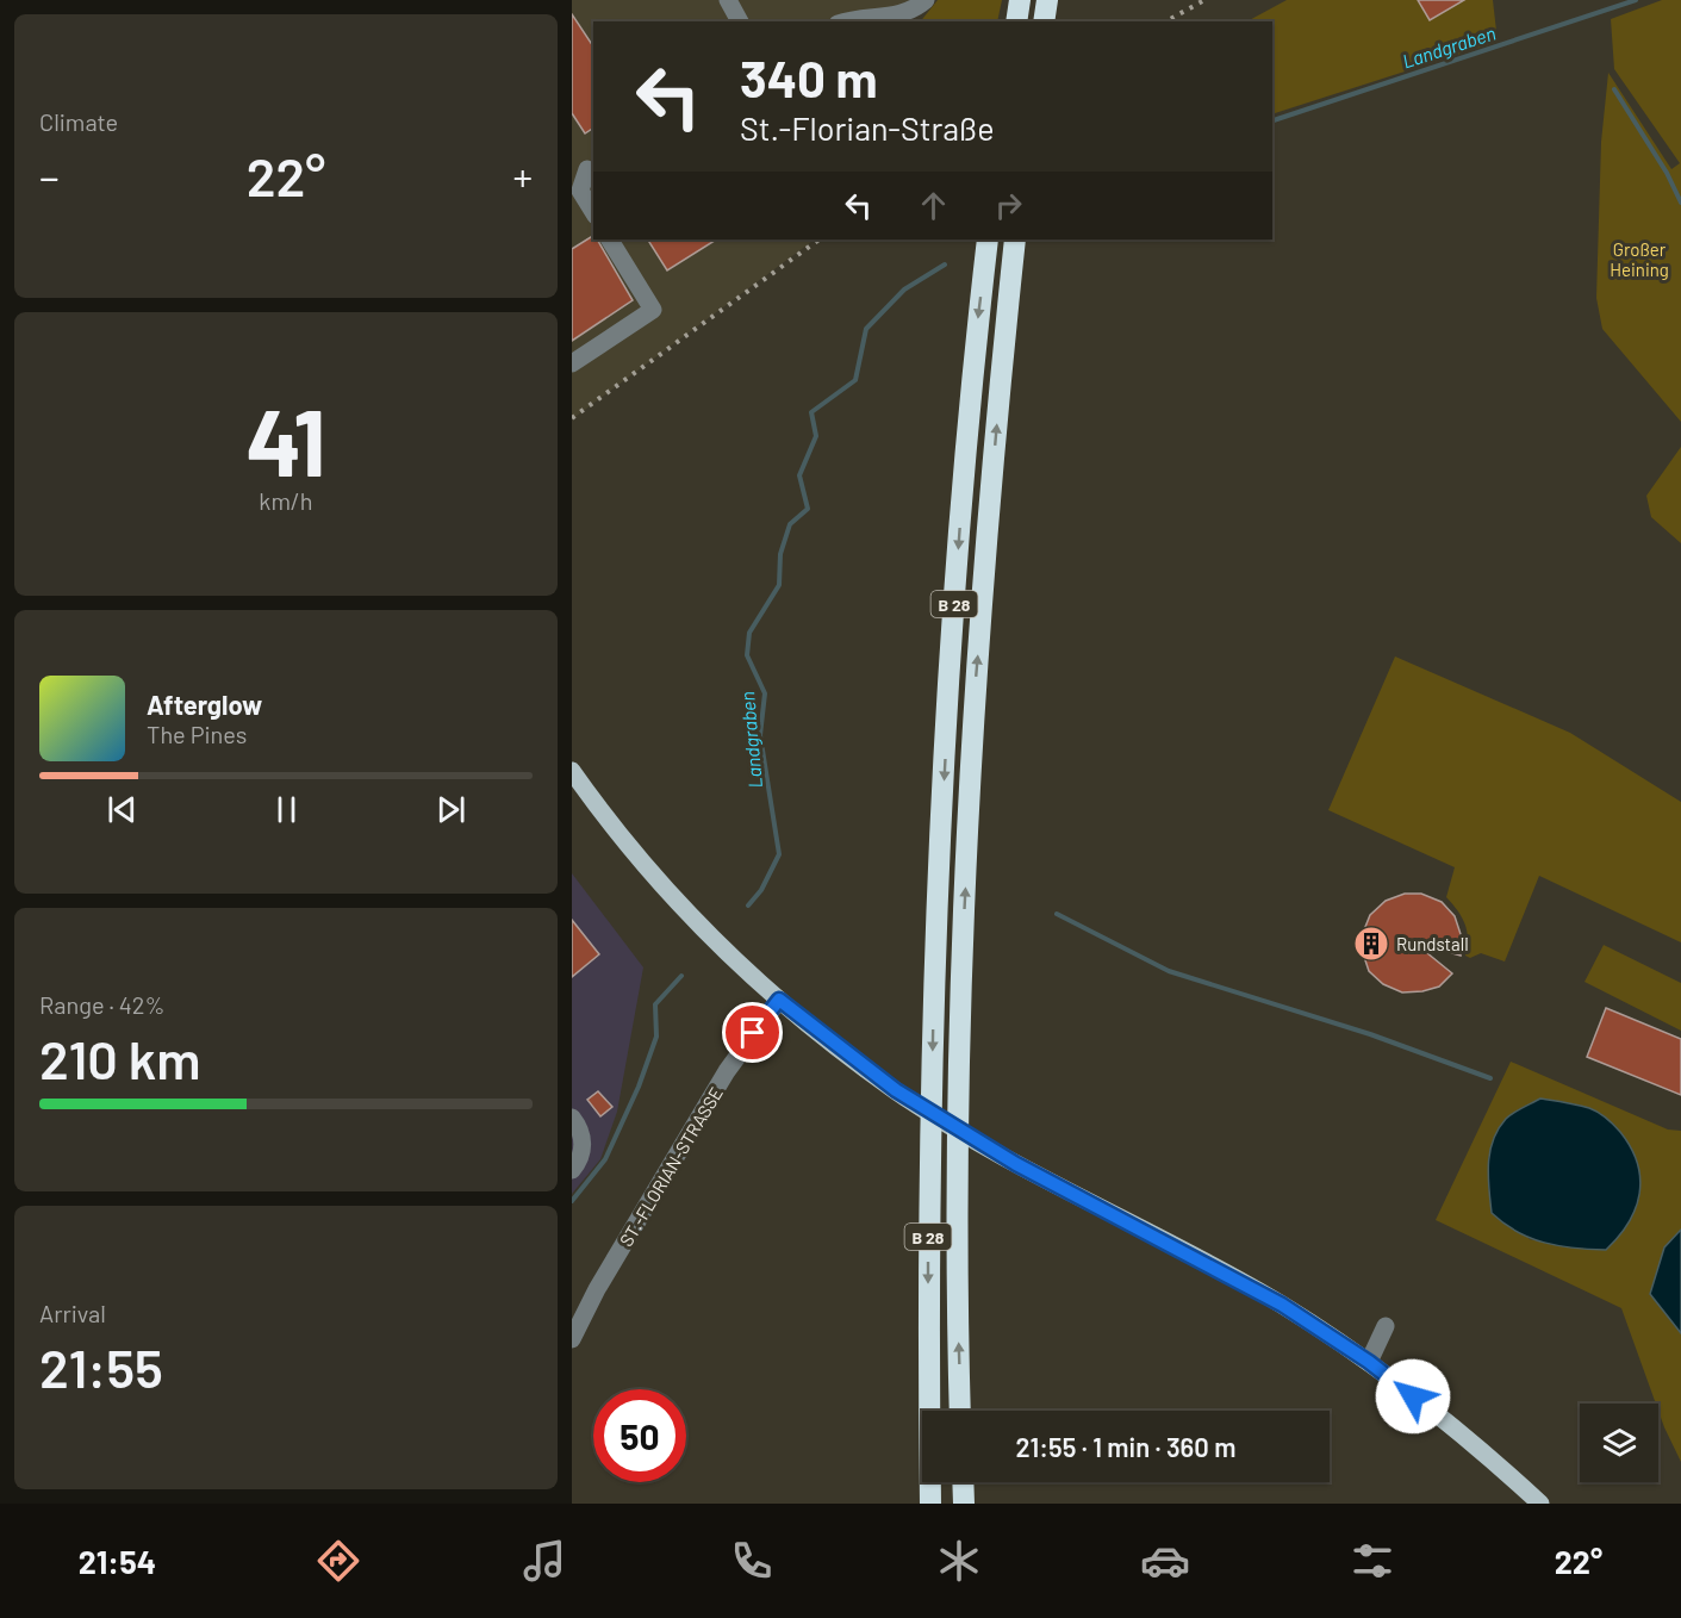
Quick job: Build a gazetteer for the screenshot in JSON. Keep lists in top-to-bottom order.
{
  "streets": {
    "highway": ["B 28"],
    "street": ["ST.-FLORIAN-STRASSE"]
  },
  "water": ["Landgraben"],
  "parks": ["Großer Heining"],
  "places": {
    "building": ["Rundstall"]
  },
  "page": {
    "tile": [
      "Climate",
      ["41", "km/h"],
      ["Range · 42%", "210 km"],
      ["Arrival", "21:55"]
    ],
    "turn": ["340 m", "St.-Florian-Straße"],
    "heat": ["−", "22°", "+"],
    "song": ["Afterglow", "The Pines"],
    "limit": "50",
    "trip": "21:55 · 1 min · 360 m",
    "tabs": ["21:54", "22°"]
  }
}
